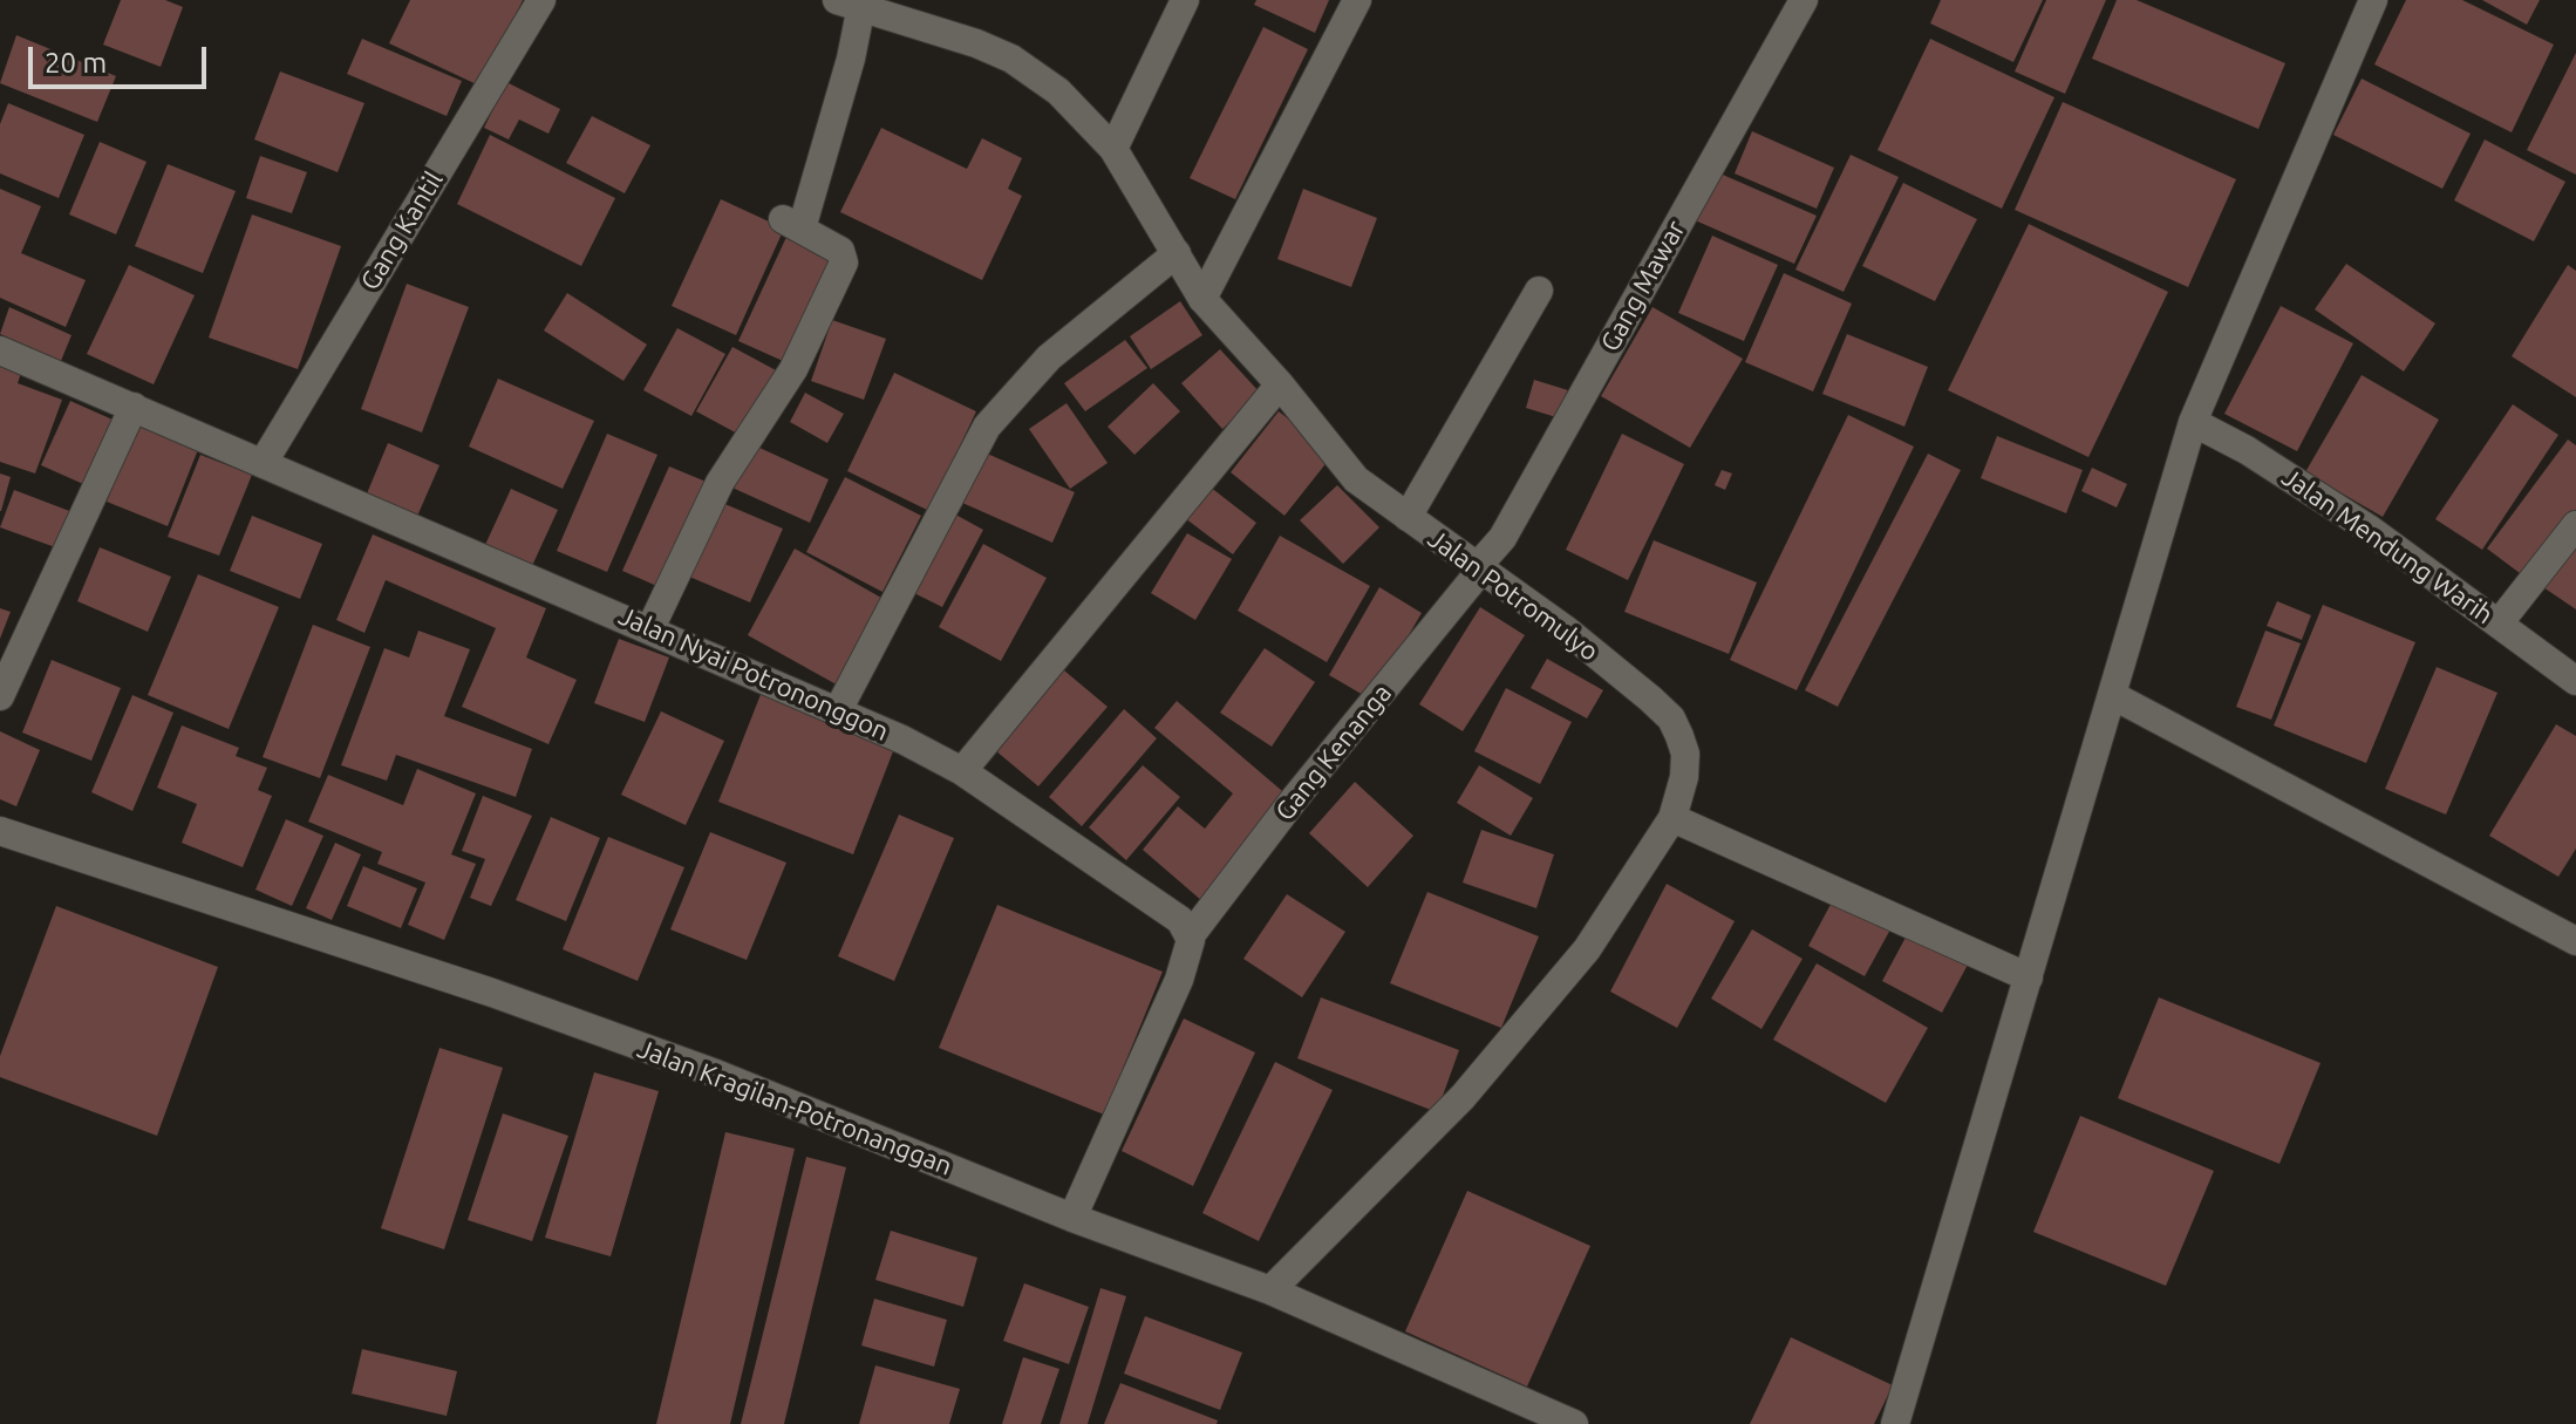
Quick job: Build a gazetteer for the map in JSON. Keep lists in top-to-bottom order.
{
  "streets": {
    "street": [
      "Gang Kantil",
      "Gang Mawar",
      "Jalan Mendung Warih",
      "Jalan Potromulyo",
      "Jalan Nyai Potrononggon",
      "Gang Kenanga",
      "Jalan Kragilan-Potronanggan"
    ]
  },
  "crossings": [
    ["Gang Kantil", "Jalan Nyai Potrononggon"],
    ["Gang Mawar", "Jalan Potromulyo"],
    ["Gang Mawar", "Gang Kenanga"],
    ["Jalan Potromulyo", "Gang Kenanga"],
    ["Jalan Potromulyo", "Jalan Kragilan-Potronanggan"],
    ["Jalan Nyai Potrononggon", "Gang Kenanga"]
  ],
  "scale_bar": "20 m"
}
